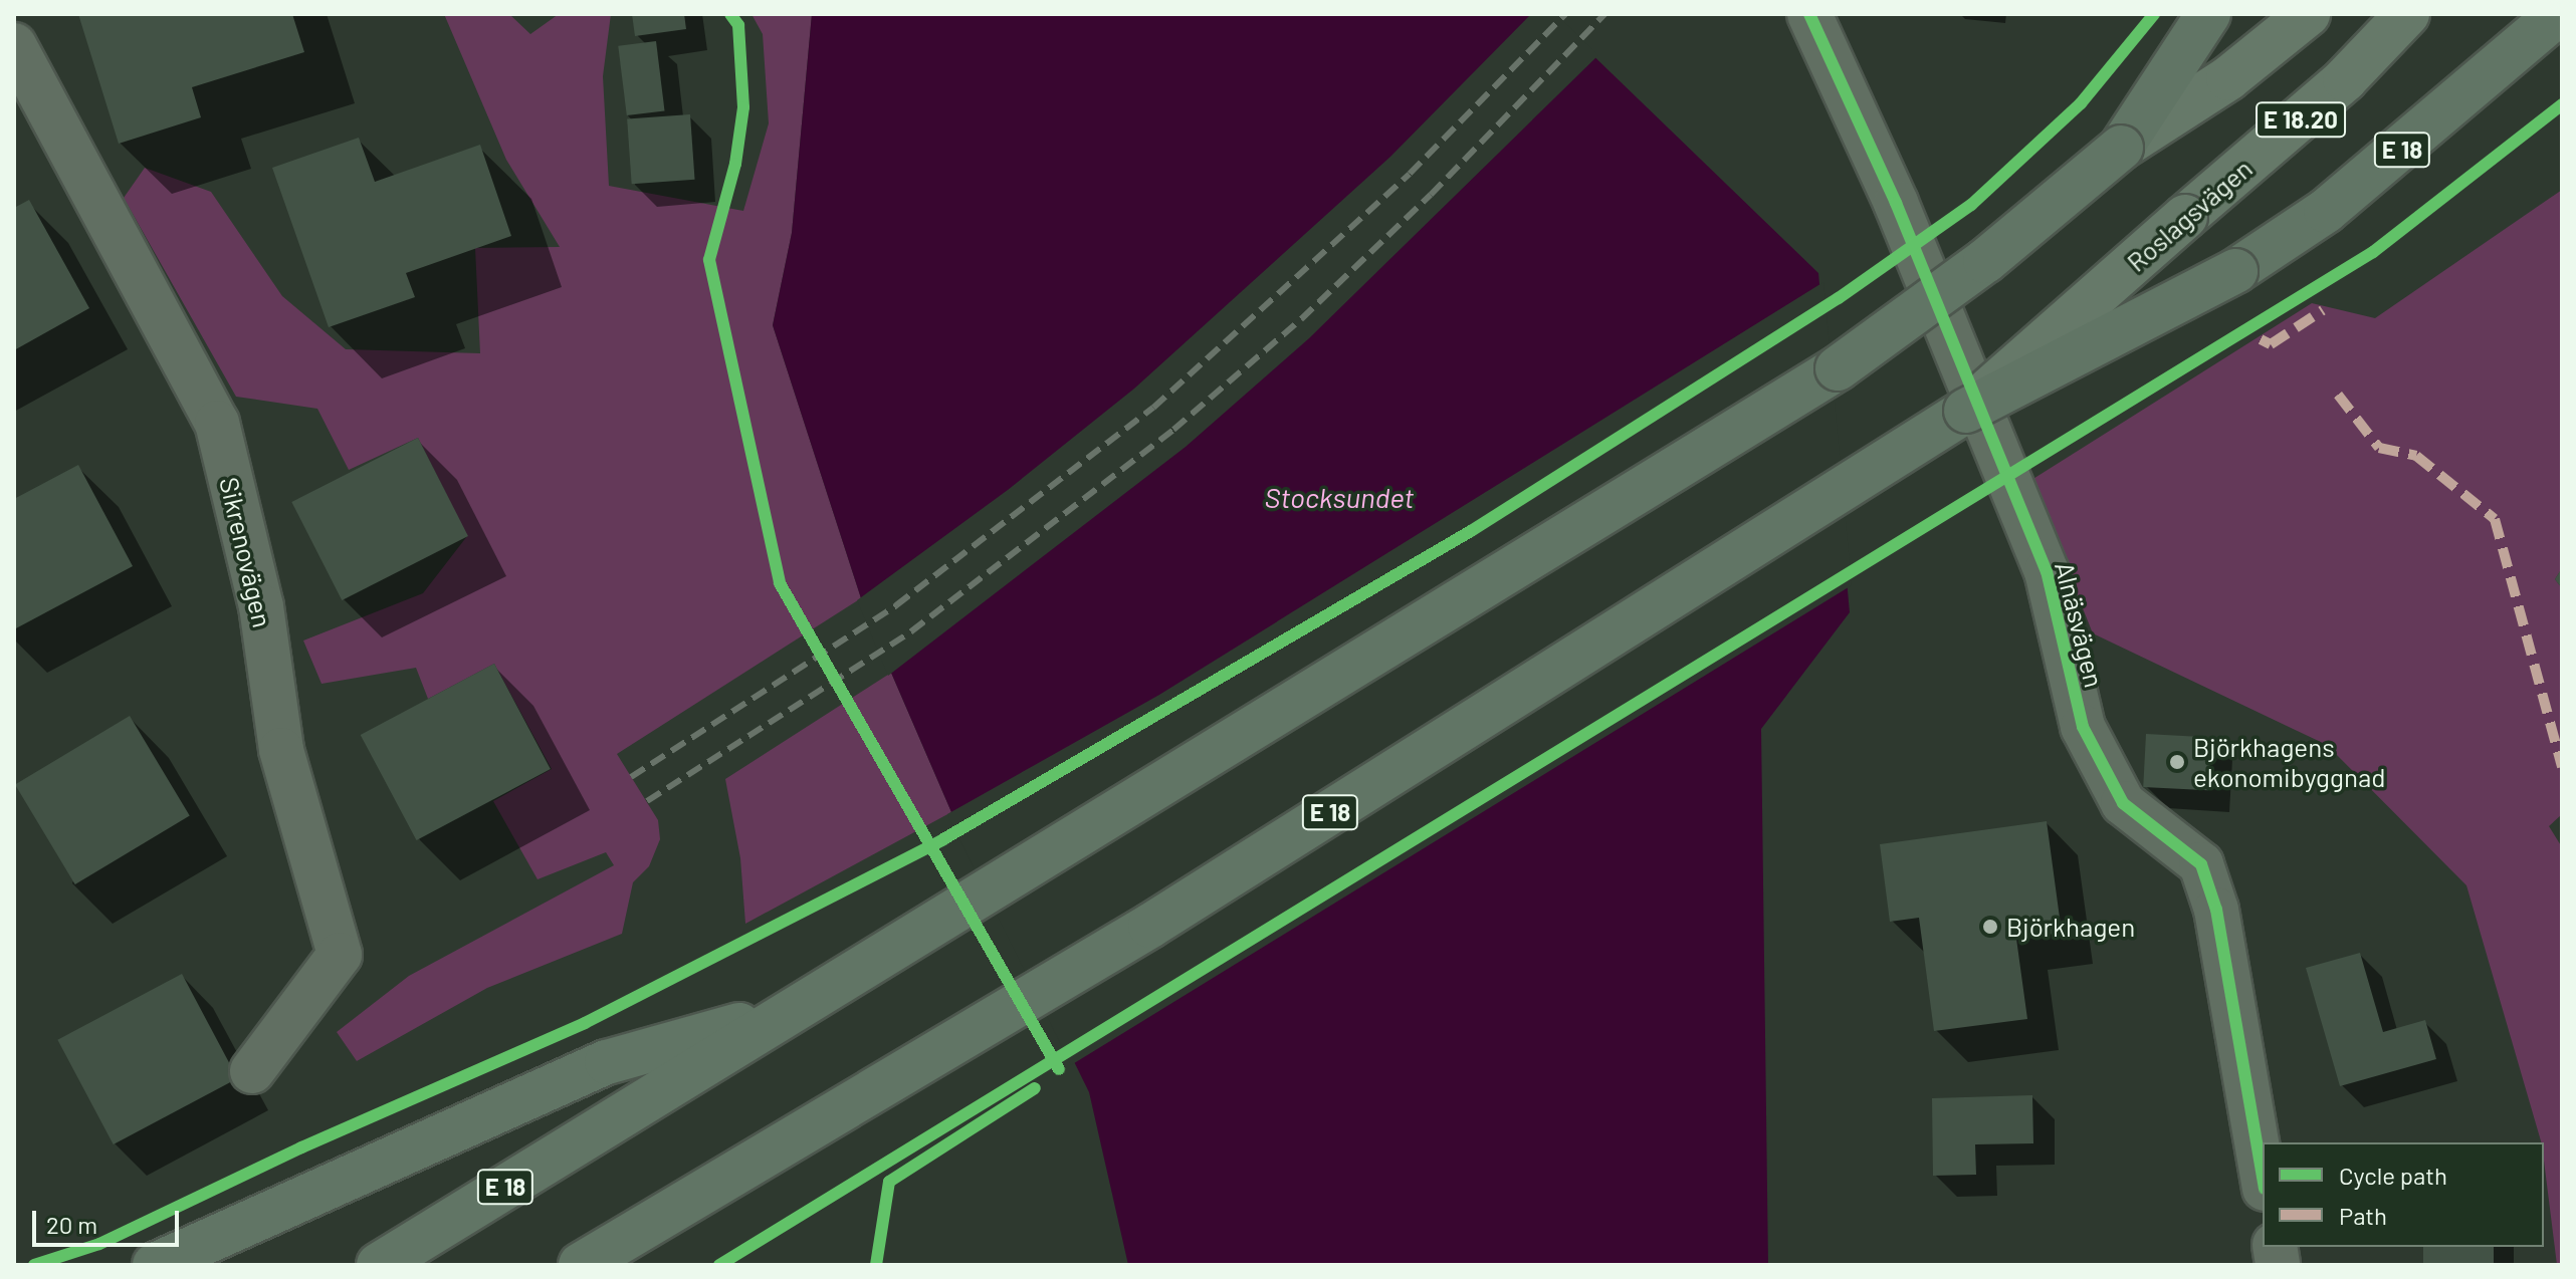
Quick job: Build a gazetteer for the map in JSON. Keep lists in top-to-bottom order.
{
  "streets": {
    "highway": ["E 18"],
    "main road": ["E 18.20", "Roslagsvägen"],
    "street": ["Sikrenovägen", "Alnäsvägen"]
  },
  "crossings": [
    ["E 18.20", "E 18"],
    ["E 18", "Roslagsvägen"]
  ],
  "water": ["Stocksundet"],
  "places": ["Björkhagens ekonomibyggnad", "Björkhagen"],
  "legend": ["Cycle path", "Path"],
  "scale_bar": "20 m"
}
